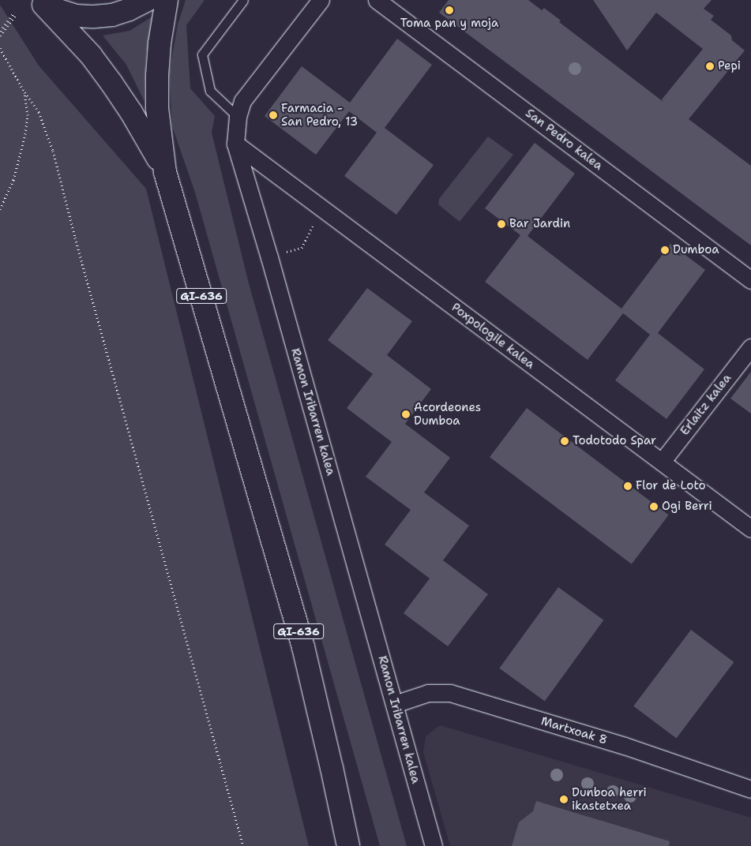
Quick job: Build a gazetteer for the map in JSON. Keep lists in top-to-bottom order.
{
  "streets": {
    "main road": ["GI-636"],
    "street": [
      "San Pedro kalea",
      "Poxpologile kalea",
      "Erlaitz kalea",
      "Ramon Iribarren kalea",
      "Martxoak 8"
    ]
  },
  "crossings": [
    ["Poxpologile kalea", "Erlaitz kalea"],
    ["Poxpologile kalea", "Ramon Iribarren kalea"],
    ["Ramon Iribarren kalea", "Martxoak 8"]
  ],
  "places": [
    "Toma pan y moja",
    "Pepi",
    "Farmacia - San Pedro, 13",
    "Bar Jardin",
    "Dumboa",
    "Acordeones Dumboa",
    "Todotodo Spar",
    "Flor de Loto",
    "Ogi Berri",
    "Dunboa herri ikastetxea"
  ]
}
